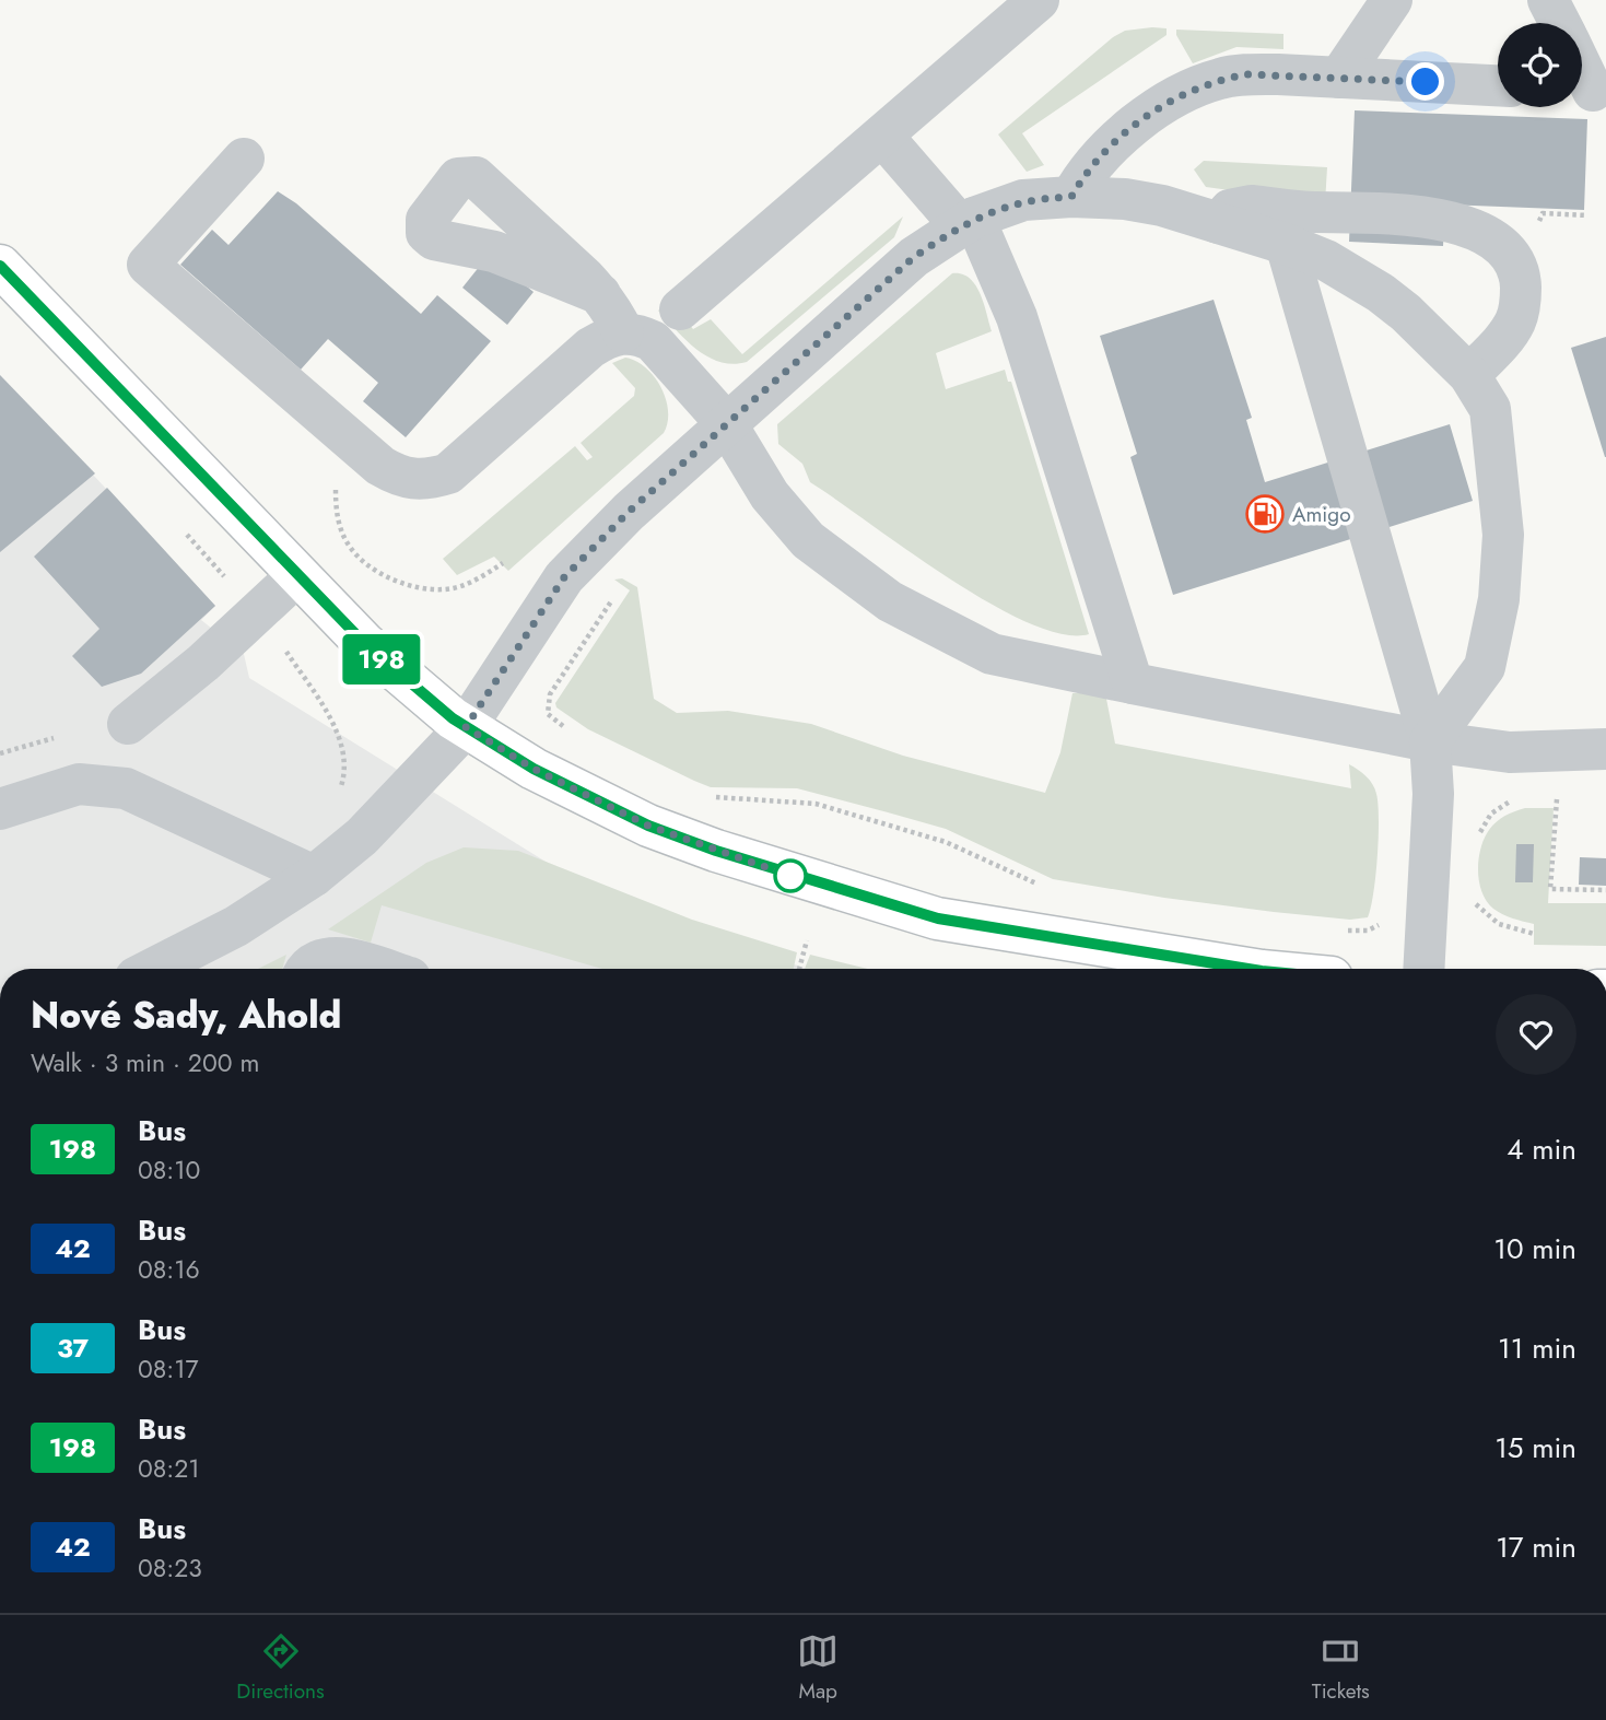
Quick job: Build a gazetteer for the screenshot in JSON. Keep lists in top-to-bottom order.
{
  "places": {
    "fuel station": ["Amigo"]
  },
  "lines": ["bus line 198"],
  "page": {
    "on_map": "198",
    "heading": ["Nové Sady, Ahold", "Walk · 3 min · 200 m"],
    "list": [
      {
        "mark": "198",
        "name": "Bus",
        "note": "08:10",
        "value": "4 min"
      },
      {
        "mark": "42",
        "name": "Bus",
        "note": "08:16",
        "value": "10 min"
      },
      {
        "mark": "37",
        "name": "Bus",
        "note": "08:17",
        "value": "11 min"
      },
      {
        "mark": "198",
        "name": "Bus",
        "note": "08:21",
        "value": "15 min"
      },
      {
        "mark": "42",
        "name": "Bus",
        "note": "08:23",
        "value": "17 min"
      }
    ],
    "tabs": ["Directions", "Map", "Tickets"]
  }
}
